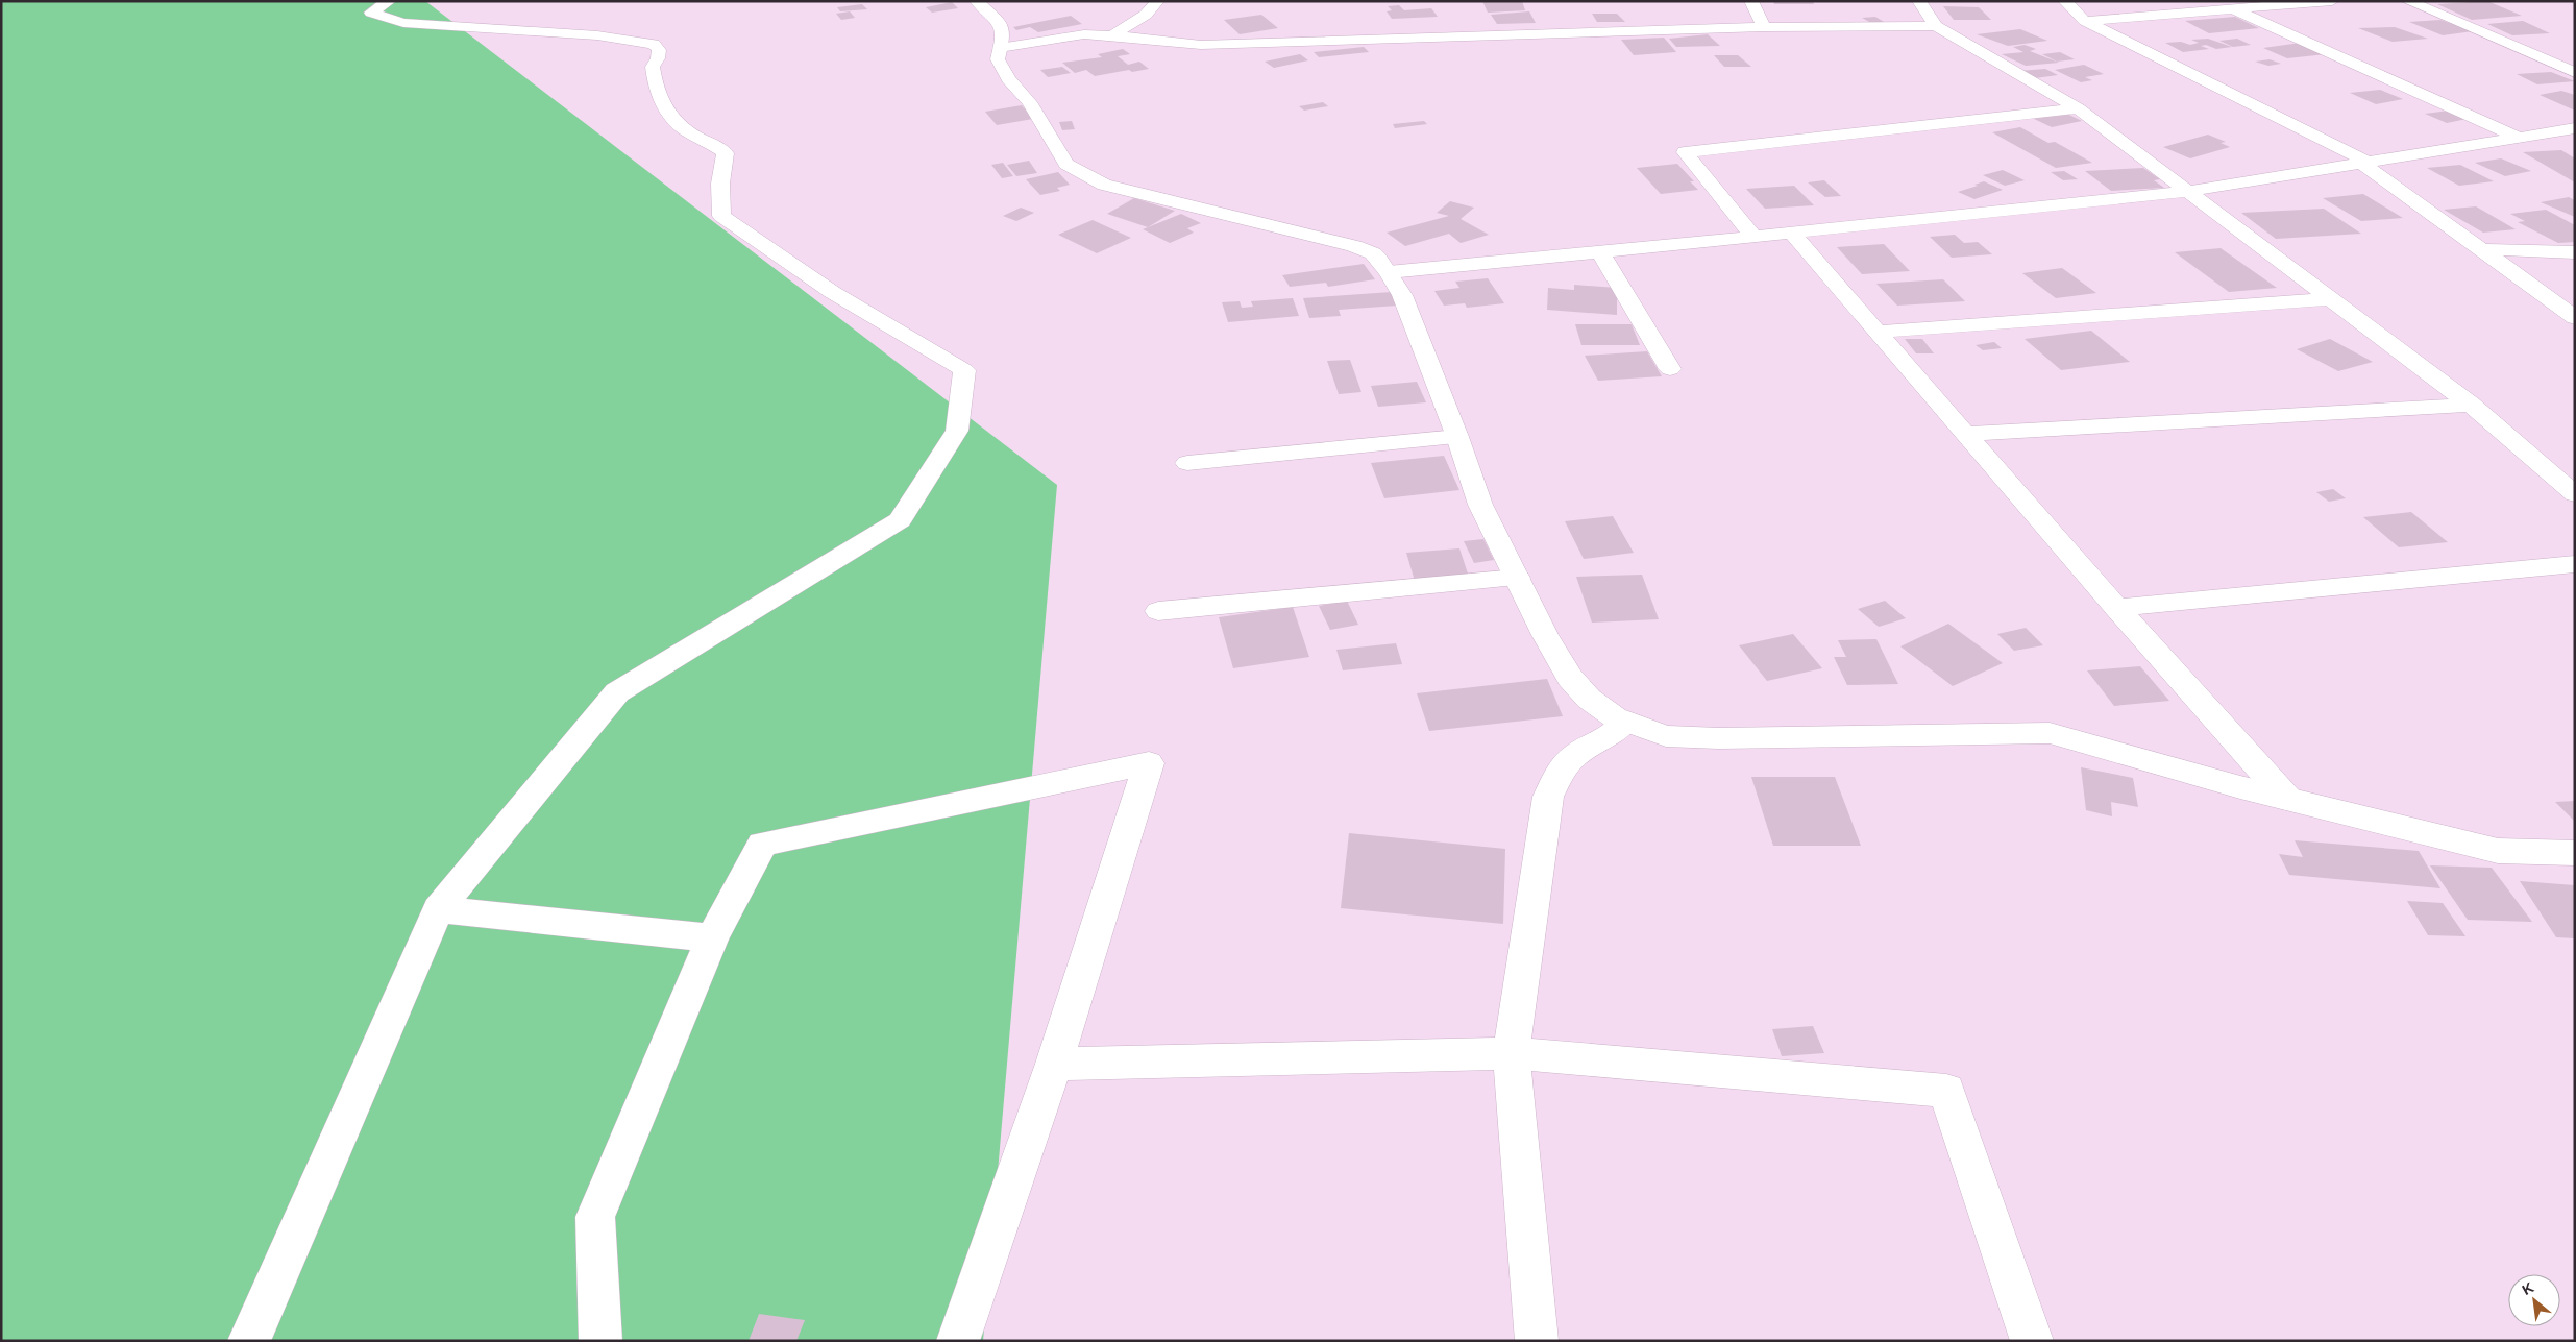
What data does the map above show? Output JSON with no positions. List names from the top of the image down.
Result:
{
  "north": "top left"
}
